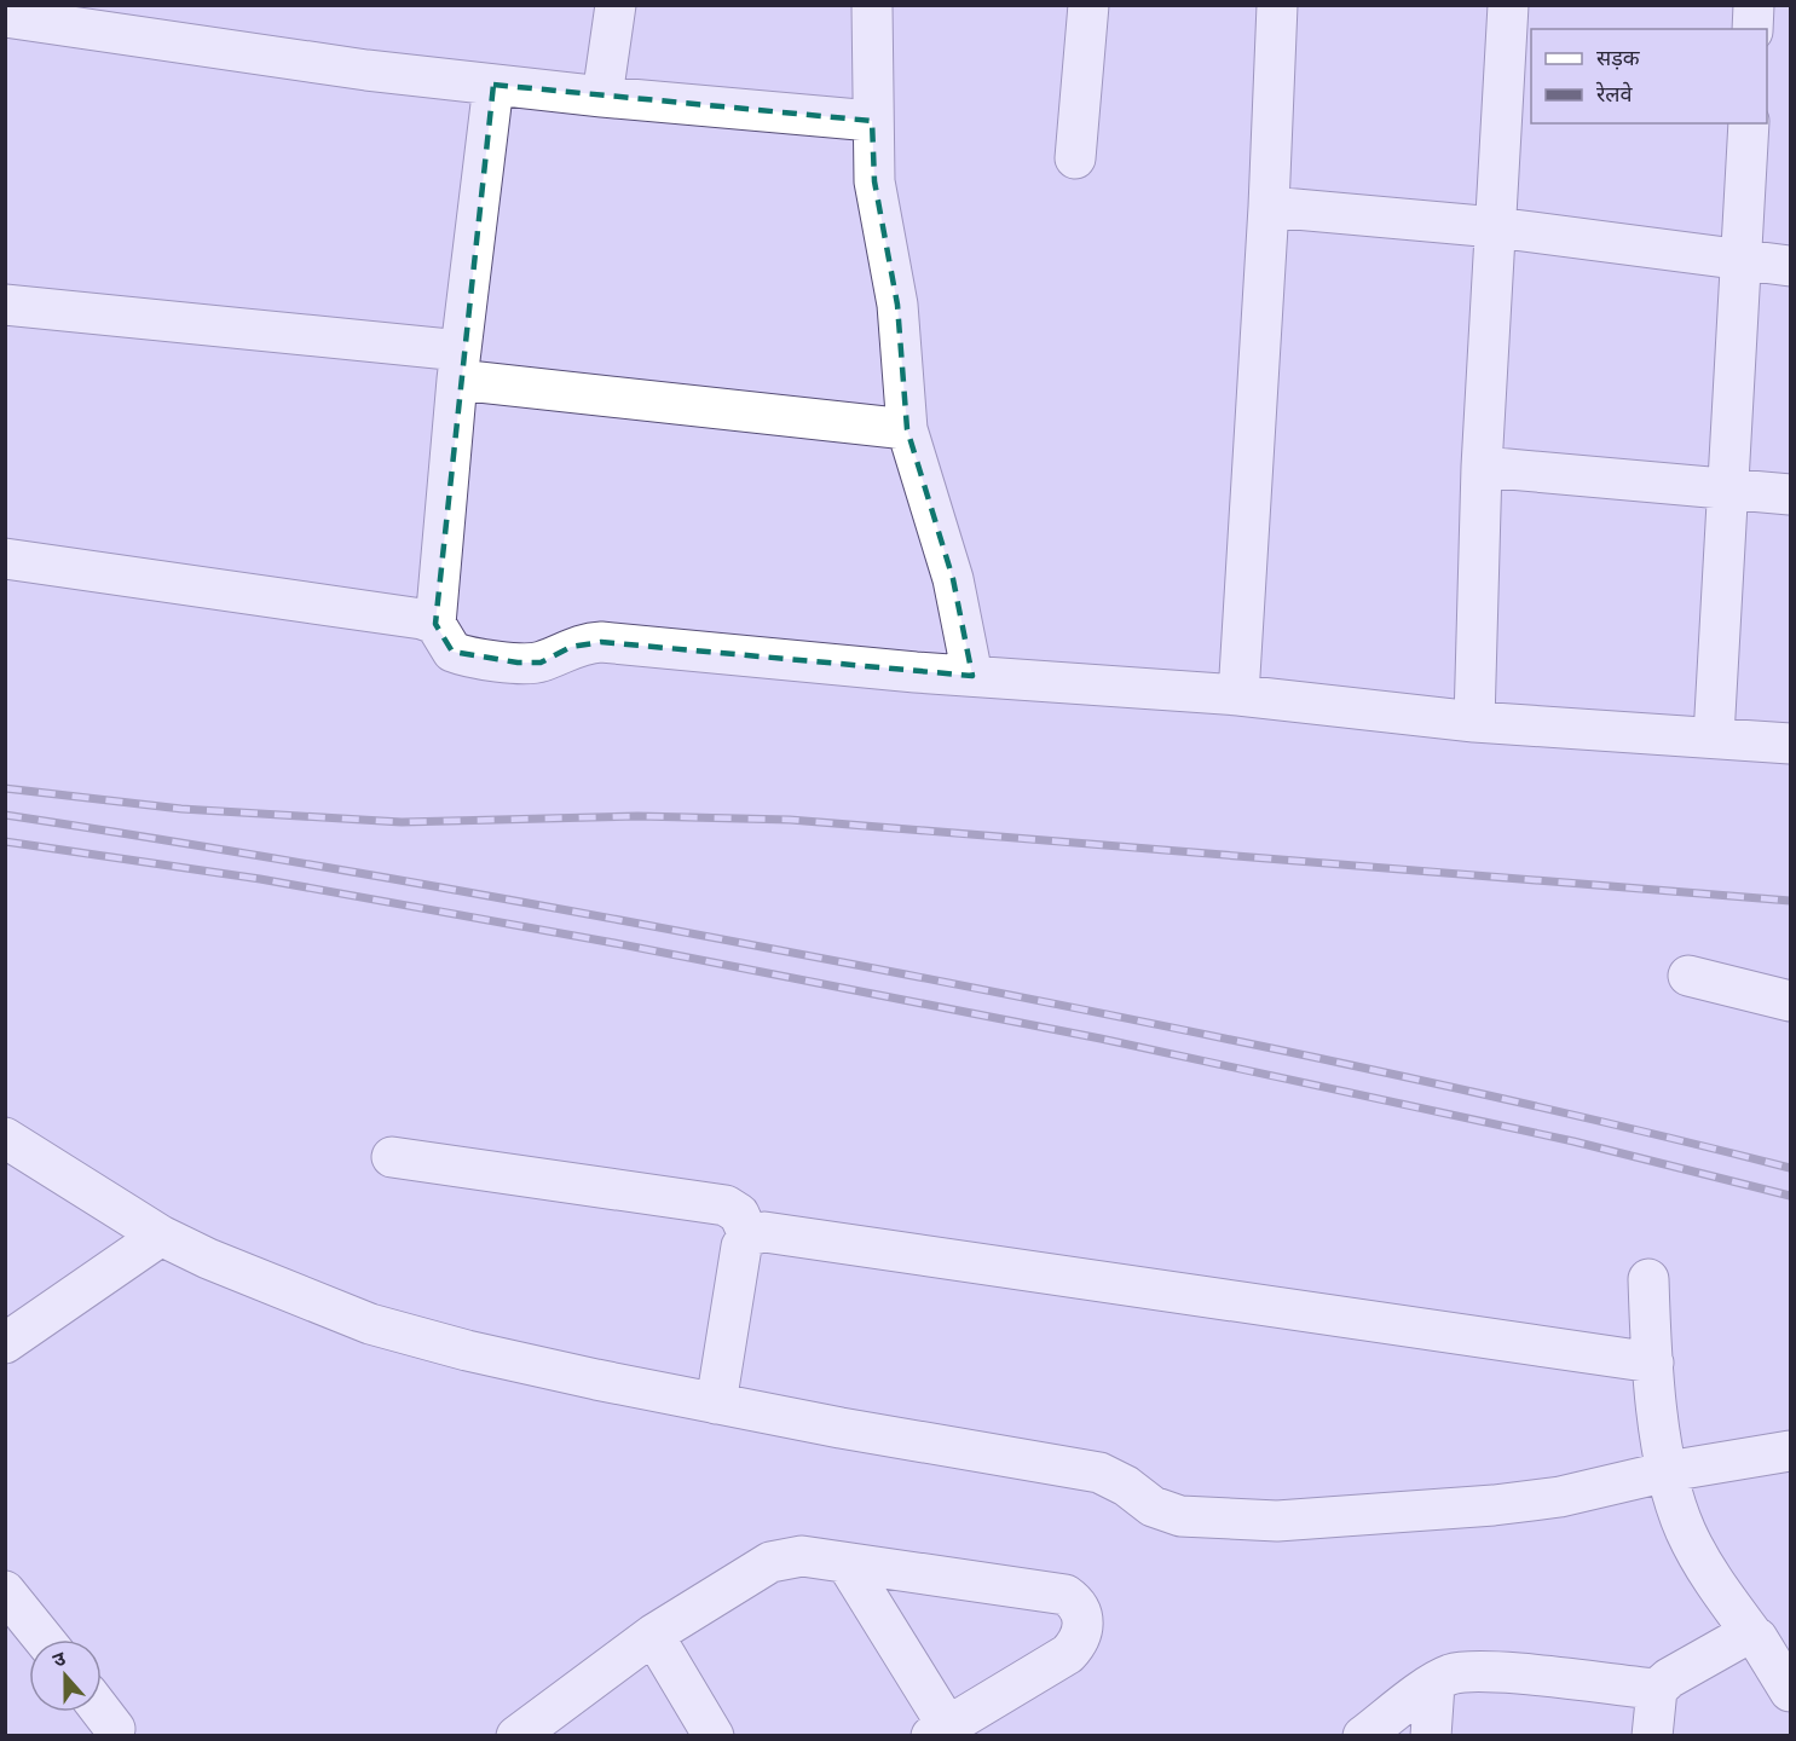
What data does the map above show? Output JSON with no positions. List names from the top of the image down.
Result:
{
  "legend": ["सड़क", "रेलवे"],
  "north": "top"
}
